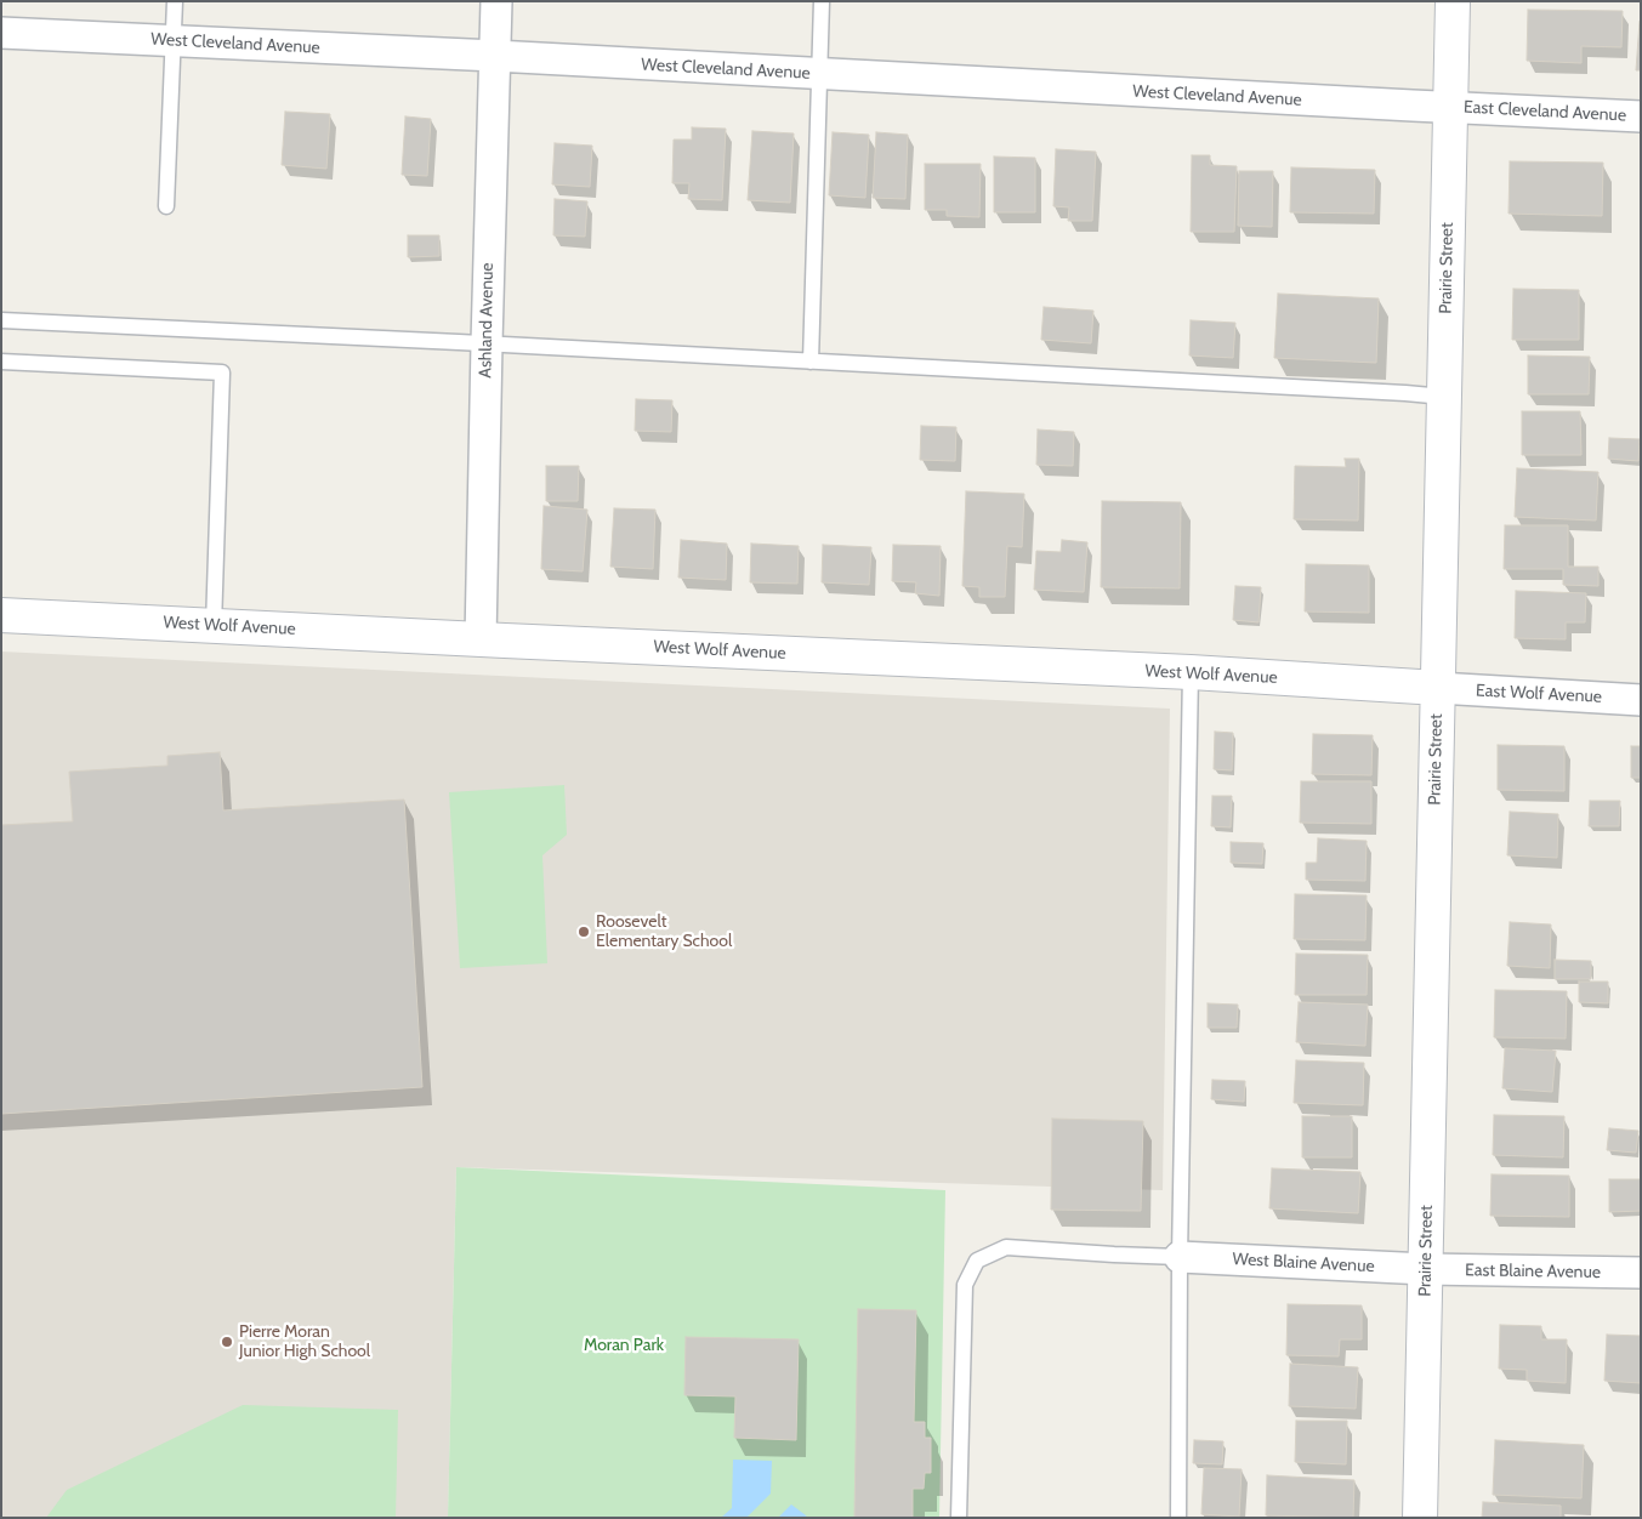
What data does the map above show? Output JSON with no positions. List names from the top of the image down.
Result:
{
  "streets": {
    "main road": ["Prairie Street", "West Wolf Avenue"],
    "street": [
      "West Cleveland Avenue",
      "East Cleveland Avenue",
      "Ashland Avenue",
      "East Wolf Avenue",
      "West Blaine Avenue",
      "East Blaine Avenue"
    ]
  },
  "crossings": [
    ["West Cleveland Avenue", "East Cleveland Avenue"],
    ["West Cleveland Avenue", "Prairie Street"],
    ["West Cleveland Avenue", "Ashland Avenue"],
    ["East Cleveland Avenue", "Prairie Street"],
    ["Prairie Street", "West Wolf Avenue"],
    ["Prairie Street", "East Wolf Avenue"],
    ["Prairie Street", "West Blaine Avenue"],
    ["Prairie Street", "East Blaine Avenue"],
    ["Ashland Avenue", "West Wolf Avenue"],
    ["West Wolf Avenue", "East Wolf Avenue"],
    ["West Blaine Avenue", "East Blaine Avenue"]
  ],
  "parks": ["Moran Park"],
  "places": ["Roosevelt Elementary School", "Pierre Moran Junior High School"]
}
